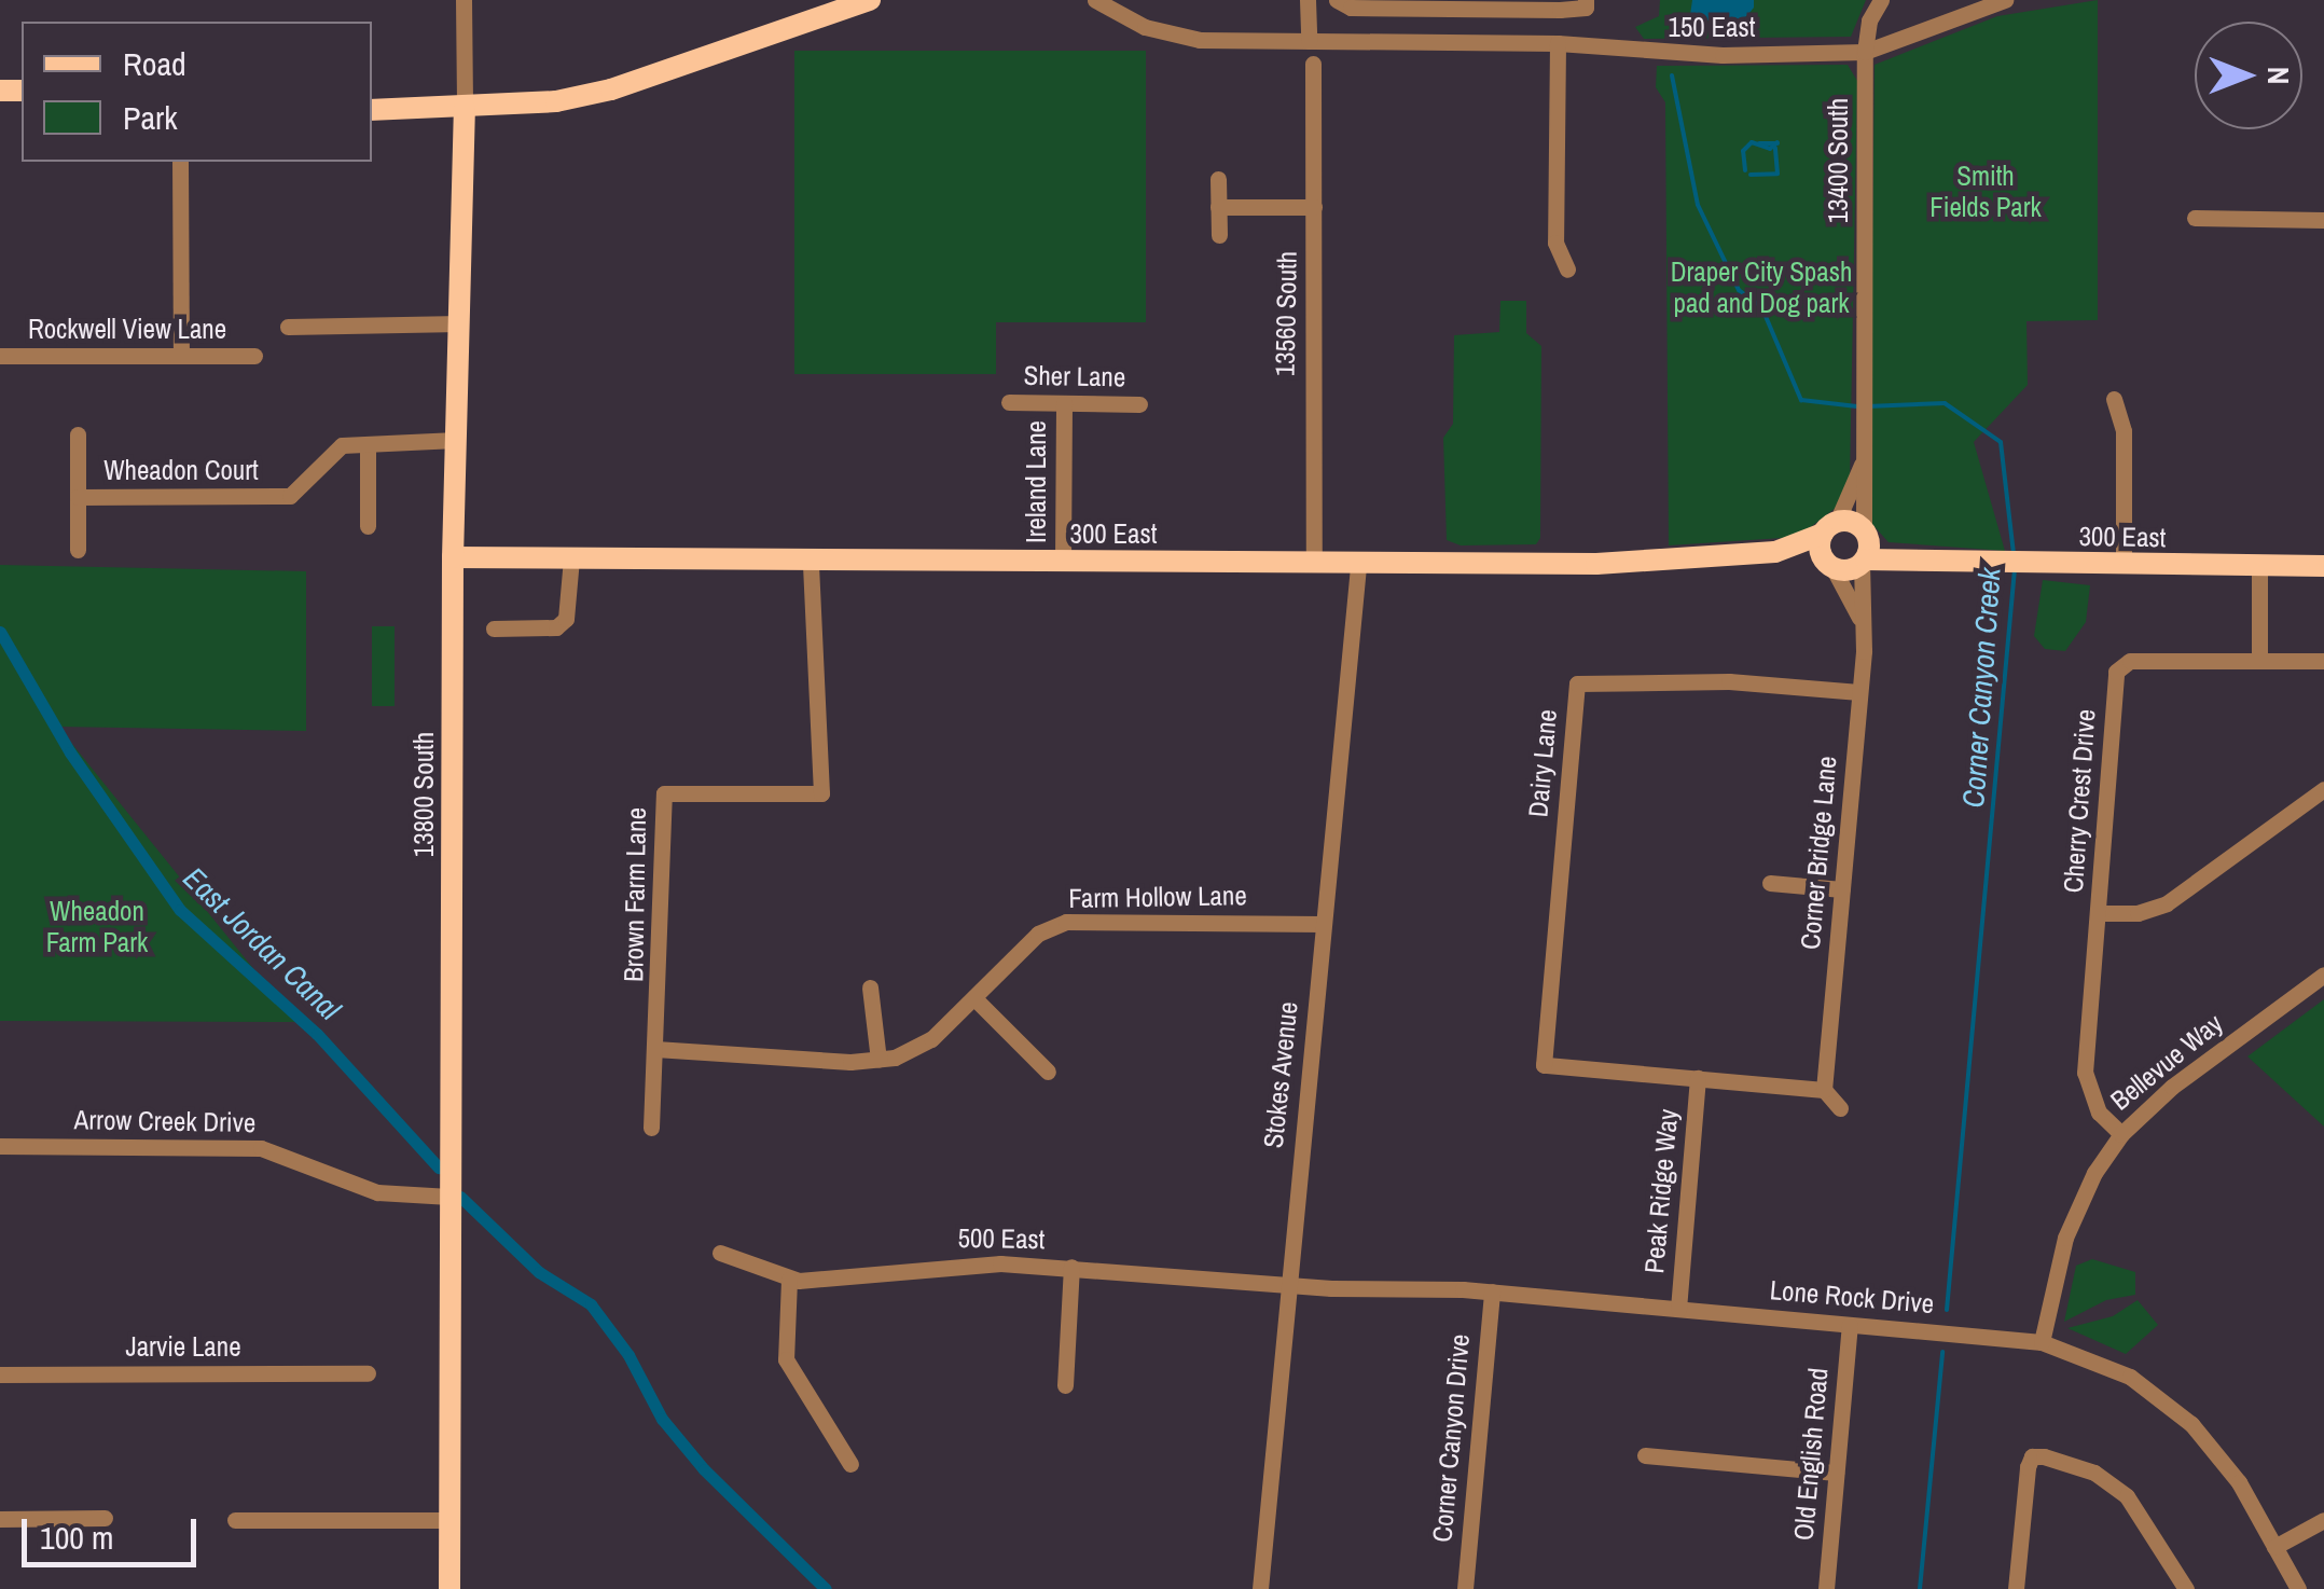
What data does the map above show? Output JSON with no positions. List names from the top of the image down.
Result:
{
  "streets": {
    "main road": ["300 East", "13800 South"],
    "street": [
      "150 East",
      "13400 South",
      "13560 South",
      "Rockwell View Lane",
      "Sher Lane",
      "Wheadon Court",
      "Ireland Lane",
      "Dairy Lane",
      "Cherry Crest Drive",
      "Corner Bridge Lane",
      "Brown Farm Lane",
      "Farm Hollow Lane",
      "Bellevue Way",
      "Stokes Avenue",
      "Arrow Creek Drive",
      "Peak Ridge Way",
      "500 East",
      "Lone Rock Drive",
      "Jarvie Lane",
      "Corner Canyon Drive",
      "Old English Road"
    ]
  },
  "crossings": [
    ["150 East", "13400 South"],
    ["13400 South", "300 East"],
    ["13400 South", "Corner Bridge Lane"],
    ["13560 South", "300 East"],
    ["Sher Lane", "Ireland Lane"],
    ["Wheadon Court", "13800 South"],
    ["Ireland Lane", "300 East"],
    ["300 East", "13800 South"],
    ["300 East", "Corner Bridge Lane"],
    ["300 East", "Brown Farm Lane"],
    ["300 East", "Stokes Avenue"],
    ["Dairy Lane", "Corner Bridge Lane"],
    ["Dairy Lane", "Peak Ridge Way"],
    ["13800 South", "Arrow Creek Drive"],
    ["Cherry Crest Drive", "Bellevue Way"],
    ["Brown Farm Lane", "Farm Hollow Lane"],
    ["Farm Hollow Lane", "Stokes Avenue"],
    ["Bellevue Way", "Lone Rock Drive"],
    ["Stokes Avenue", "500 East"],
    ["Stokes Avenue", "Lone Rock Drive"],
    ["Peak Ridge Way", "Lone Rock Drive"],
    ["500 East", "Lone Rock Drive"],
    ["Lone Rock Drive", "Corner Canyon Drive"],
    ["Lone Rock Drive", "Old English Road"]
  ],
  "water": ["Corner Canyon Creek", "East Jordan Canal"],
  "parks": ["Smith Fields Park", "Draper City Spash pad and Dog park", "Wheadon Farm Park"],
  "legend": ["Road", "Park"],
  "scale_bar": "100 m",
  "north": "right"
}
